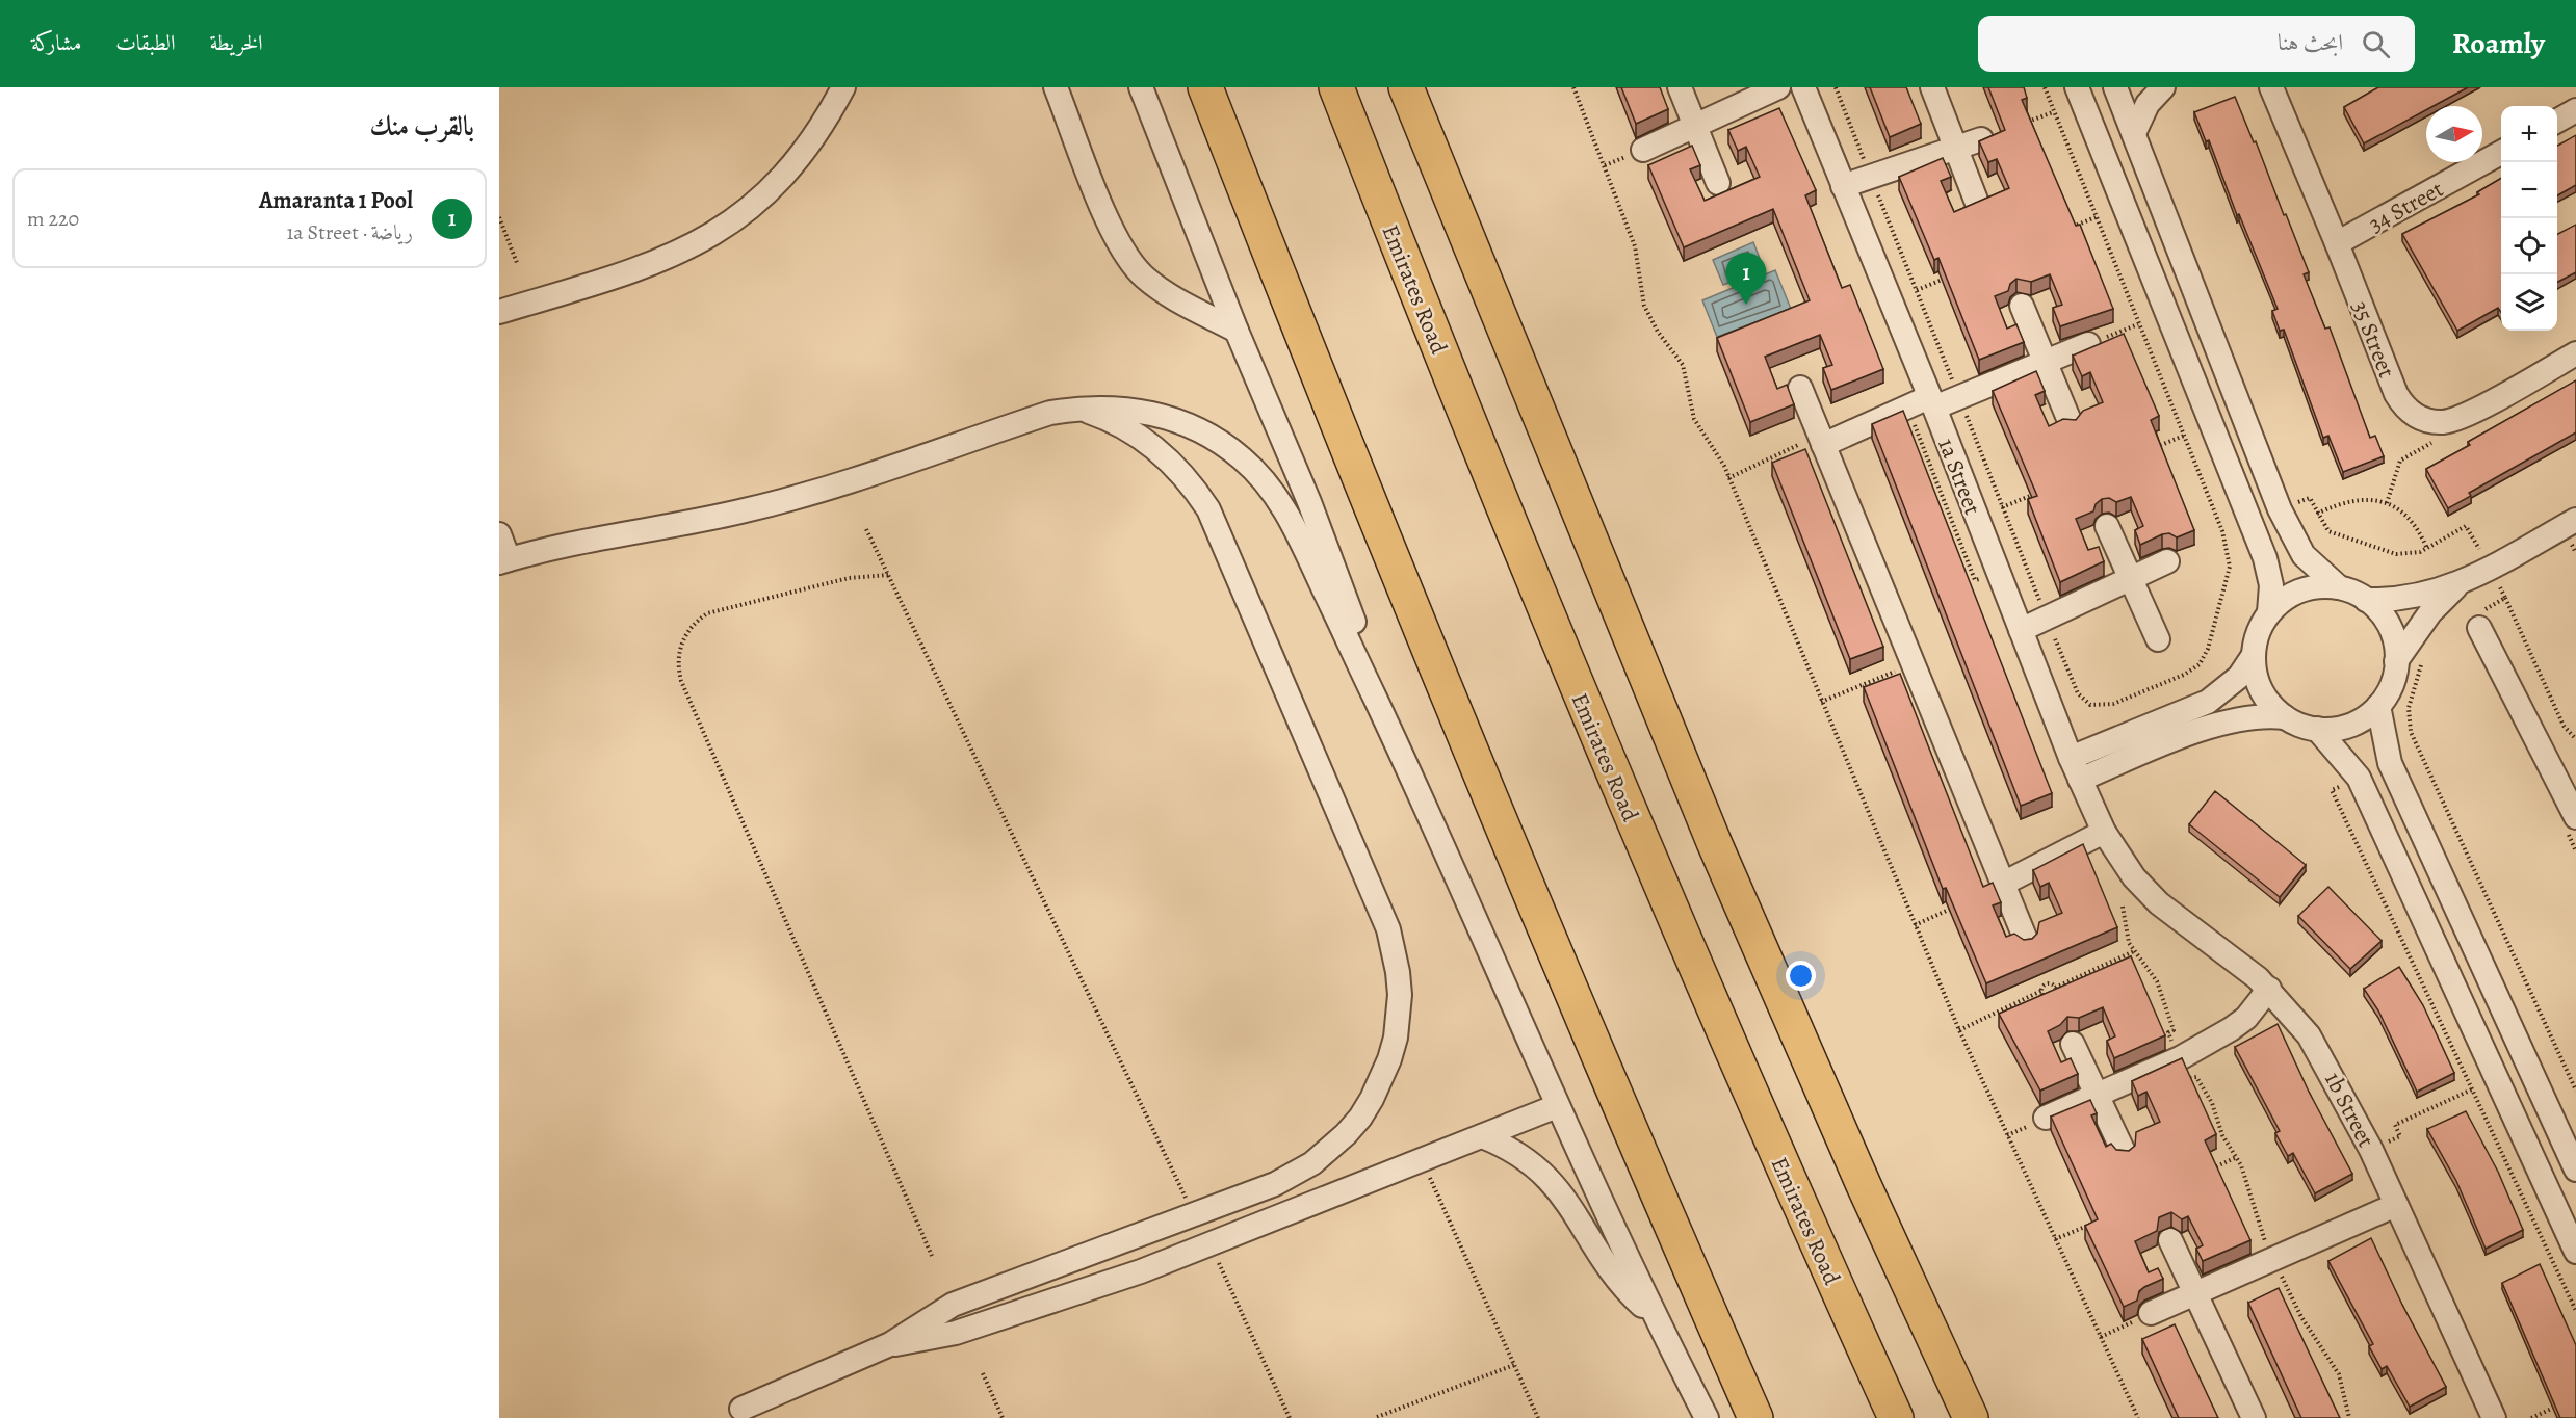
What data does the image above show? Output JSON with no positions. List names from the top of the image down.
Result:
{
  "streets": {
    "highway": ["Emirates Road"],
    "street": [
      "34 Street",
      "35 Street",
      "1a Street",
      "1b Street"
    ]
  },
  "crossings": [
    ["34 Street", "35 Street"],
    ["1a Street", "1b Street"]
  ],
  "north": "right",
  "page": {
    "header": "Roamly",
    "search": "ابحث هنا",
    "nav": ["الخريطة", "الطبقات", "مشاركة"],
    "heading": "بالقرب منك",
    "map_buttons": ["+", "−"],
    "list": [
      {
        "mark": "1",
        "name": "Amaranta 1 Pool",
        "note": "رياضة · 1a Street",
        "value": "220 m"
      }
    ],
    "pins": "1"
  }
}
